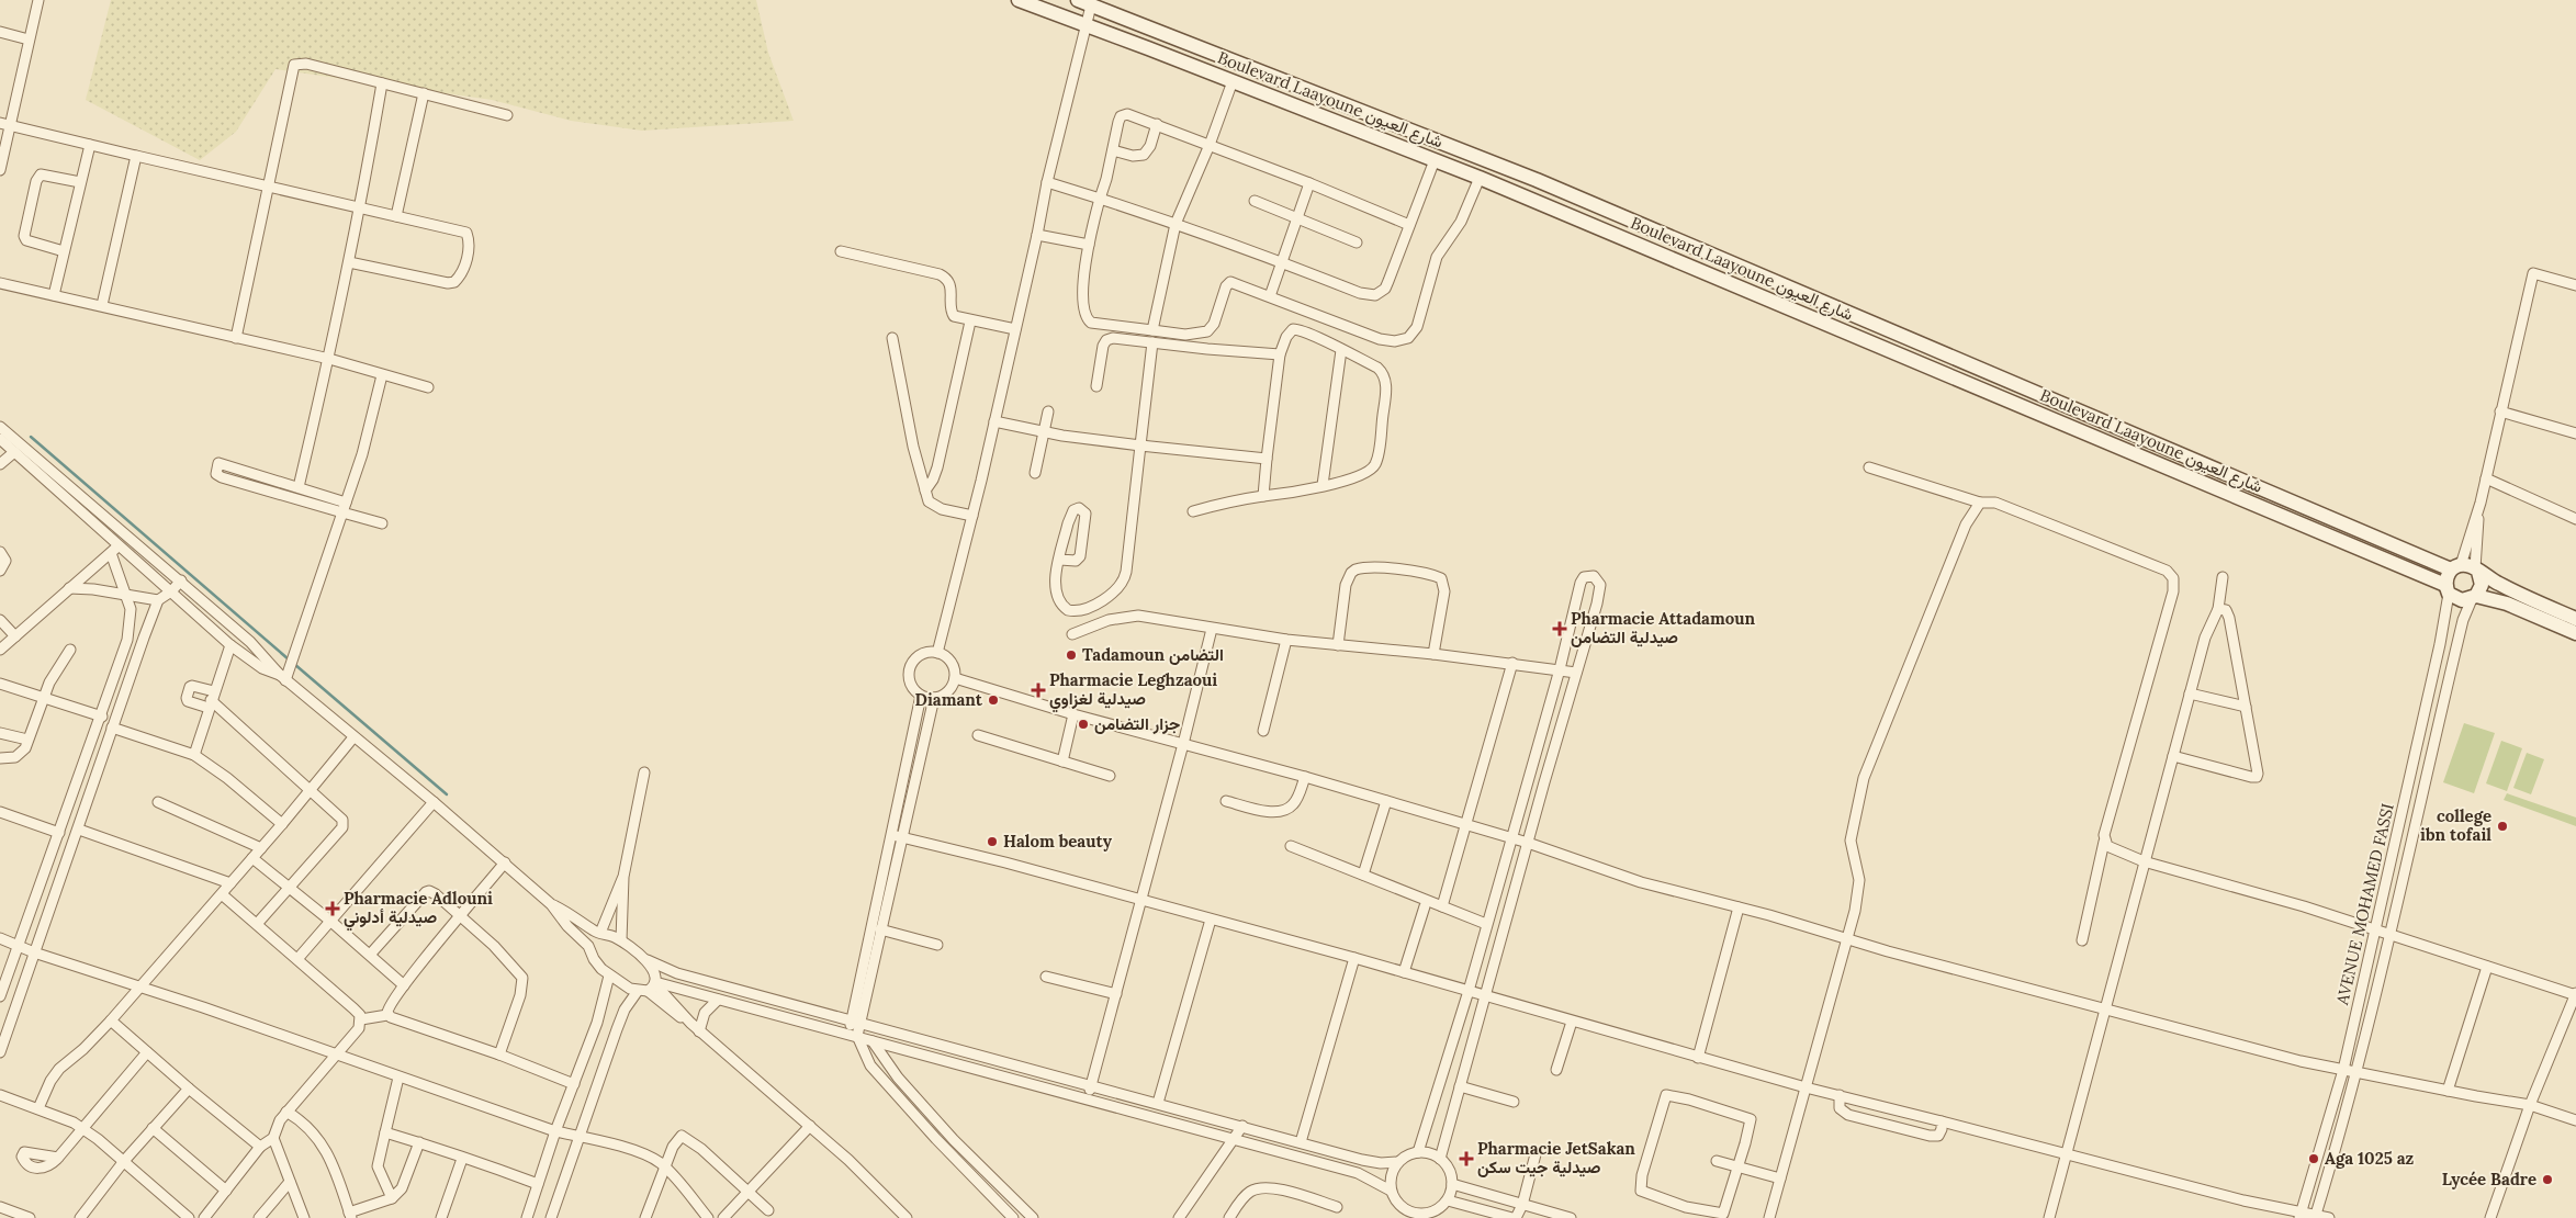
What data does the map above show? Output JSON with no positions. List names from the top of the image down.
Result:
{
  "streets": {
    "street": ["Boulevard Laayoune شارع العيون", "AVENUE MOHAMED FASSI"]
  },
  "crossings": [
    ["Boulevard Laayoune شارع العيون", "AVENUE MOHAMED FASSI"]
  ],
  "places": {
    "health": [
      "Pharmacie Attadamoun صيدلية التضامن",
      "Pharmacie Leghzaoui صيدلية لغزاوي",
      "Pharmacie Adlouni صيدلية أدلوني",
      "Pharmacie JetSakan صيدلية جيت سكن"
    ],
    "other": [
      "Tadamoun التضامن",
      "Diamant",
      "جزار التضامن",
      "college ibn tofail",
      "Halom beauty",
      "Aga 1025 az",
      "Lycée Badre"
    ]
  }
}
